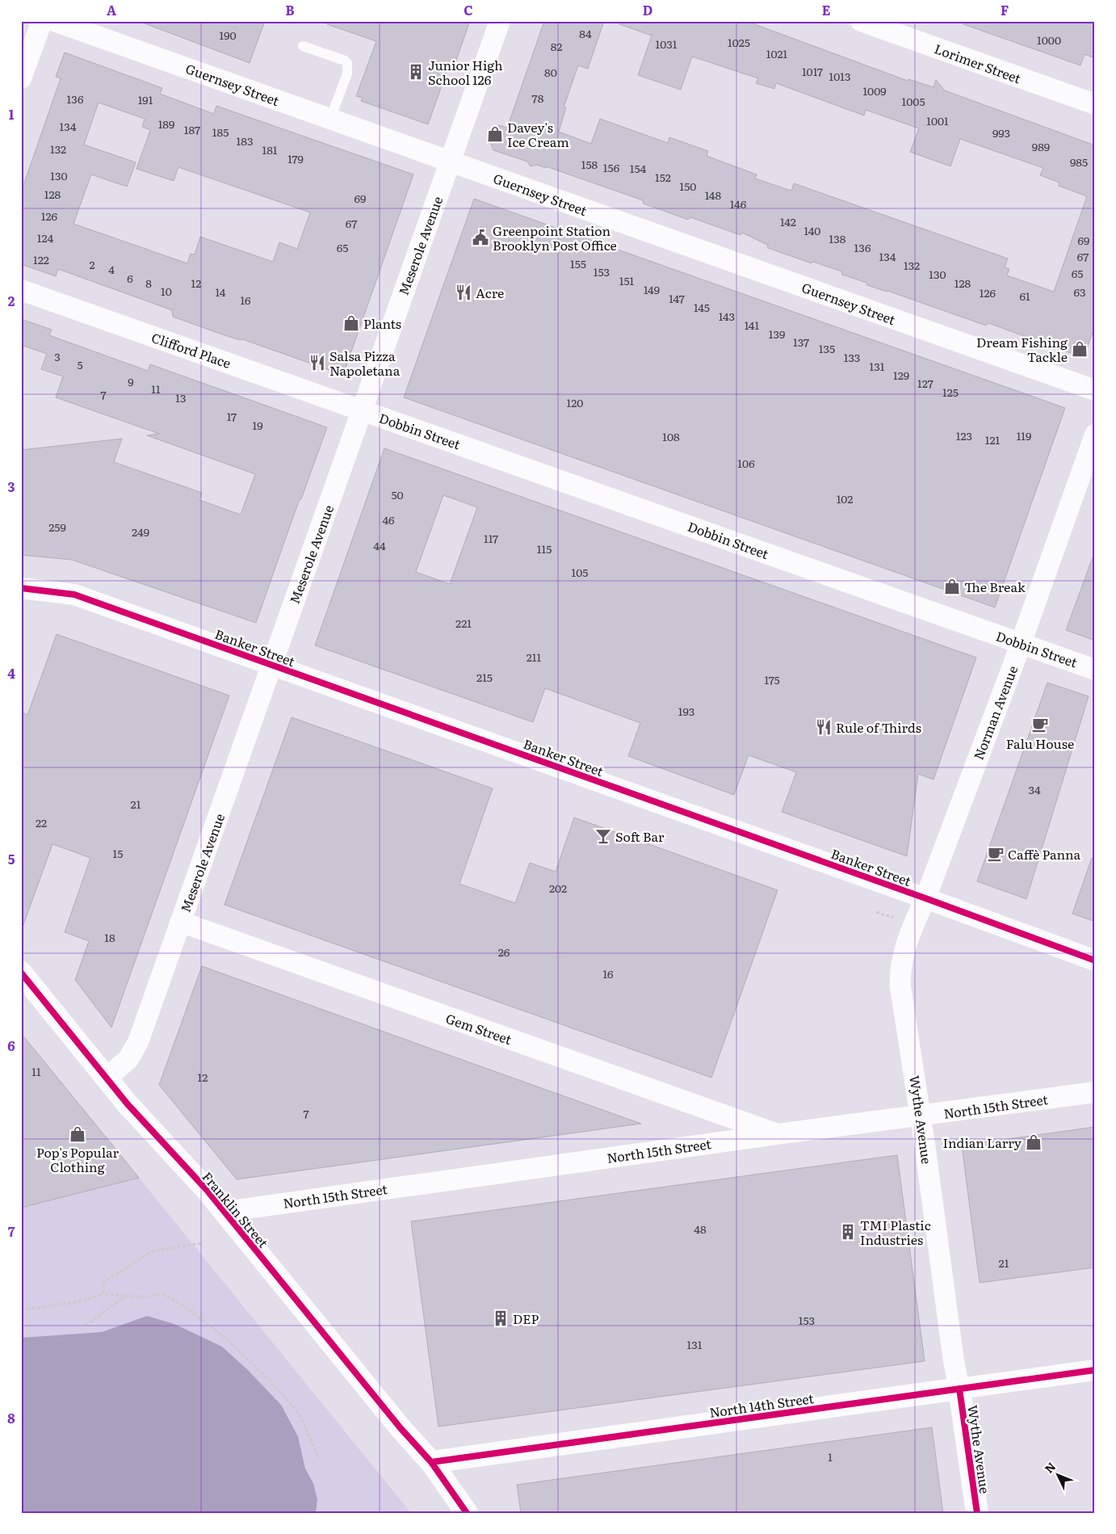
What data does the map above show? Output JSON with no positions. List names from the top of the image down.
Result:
{
  "streets": {
    "main road": ["Wythe Avenue", "Franklin Street", "North 14th Street"],
    "street": [
      "Lorimer Street",
      "Guernsey Street",
      "Meserole Avenue",
      "Clifford Place",
      "Dobbin Street",
      "Banker Street",
      "Norman Avenue",
      "Gem Street",
      "North 15th Street"
    ]
  },
  "crossings": [
    ["Guernsey Street", "Meserole Avenue"],
    ["Meserole Avenue", "Clifford Place"],
    ["Meserole Avenue", "Dobbin Street"],
    ["Meserole Avenue", "Banker Street"],
    ["Meserole Avenue", "Gem Street"],
    ["Meserole Avenue", "Franklin Street"],
    ["Clifford Place", "Dobbin Street"],
    ["Dobbin Street", "Norman Avenue"],
    ["Banker Street", "Norman Avenue"],
    ["Banker Street", "Wythe Avenue"],
    ["Norman Avenue", "Wythe Avenue"],
    ["Gem Street", "North 15th Street"],
    ["North 15th Street", "Wythe Avenue"],
    ["North 15th Street", "Franklin Street"],
    ["Wythe Avenue", "North 14th Street"],
    ["Franklin Street", "North 14th Street"]
  ],
  "places": {
    "building": ["Junior High School 126", "TMI Plastic Industries", "DEP"],
    "shop": [
      "Davey's Ice Cream",
      "Plants",
      "Dream Fishing Tackle",
      "The Break",
      "Pop's Popular Clothing",
      "Indian Larry"
    ],
    "public building": ["Greenpoint Station Brooklyn Post Office"],
    "restaurant": ["Acre", "Salsa Pizza Napoletana", "Rule of Thirds"],
    "cafe": ["Falu House", "Caffè Panna"],
    "bar": ["Soft Bar"]
  },
  "house_numbers": [
    "84",
    "190",
    "1000",
    "1025",
    "1031",
    "82",
    "1021",
    "1017",
    "80",
    "1013",
    "1009",
    "78",
    "136",
    "191",
    "1005",
    "1001",
    "189",
    "134",
    "187",
    "185",
    "993",
    "183",
    "989",
    "132",
    "181",
    "179",
    "985",
    "158",
    "156",
    "154",
    "130",
    "152",
    "150",
    "128",
    "148",
    "69",
    "146",
    "126",
    "142",
    "67",
    "140",
    "124",
    "138",
    "69",
    "65",
    "136",
    "134",
    "67",
    "122",
    "155",
    "2",
    "132",
    "4",
    "153",
    "65",
    "130",
    "6",
    "151",
    "8",
    "12",
    "128",
    "149",
    "10",
    "14",
    "63",
    "126",
    "61",
    "147",
    "16",
    "145",
    "143",
    "141",
    "139",
    "137",
    "135",
    "3",
    "133",
    "5",
    "131",
    "129",
    "9",
    "127",
    "11",
    "125",
    "7",
    "13",
    "120",
    "17",
    "19",
    "123",
    "119",
    "108",
    "121",
    "106",
    "50",
    "102",
    "46",
    "259",
    "249",
    "117",
    "44",
    "115",
    "105",
    "221",
    "211",
    "215",
    "175",
    "193",
    "34",
    "21",
    "22",
    "15",
    "202",
    "18",
    "26",
    "16",
    "11",
    "12",
    "7",
    "48",
    "21",
    "153",
    "131",
    "1"
  ],
  "north": "top left",
  "grid": {
    "columns": [
      "A",
      "B",
      "C",
      "D",
      "E",
      "F"
    ],
    "rows": [
      "1",
      "2",
      "3",
      "4",
      "5",
      "6",
      "7",
      "8"
    ]
  }
}
